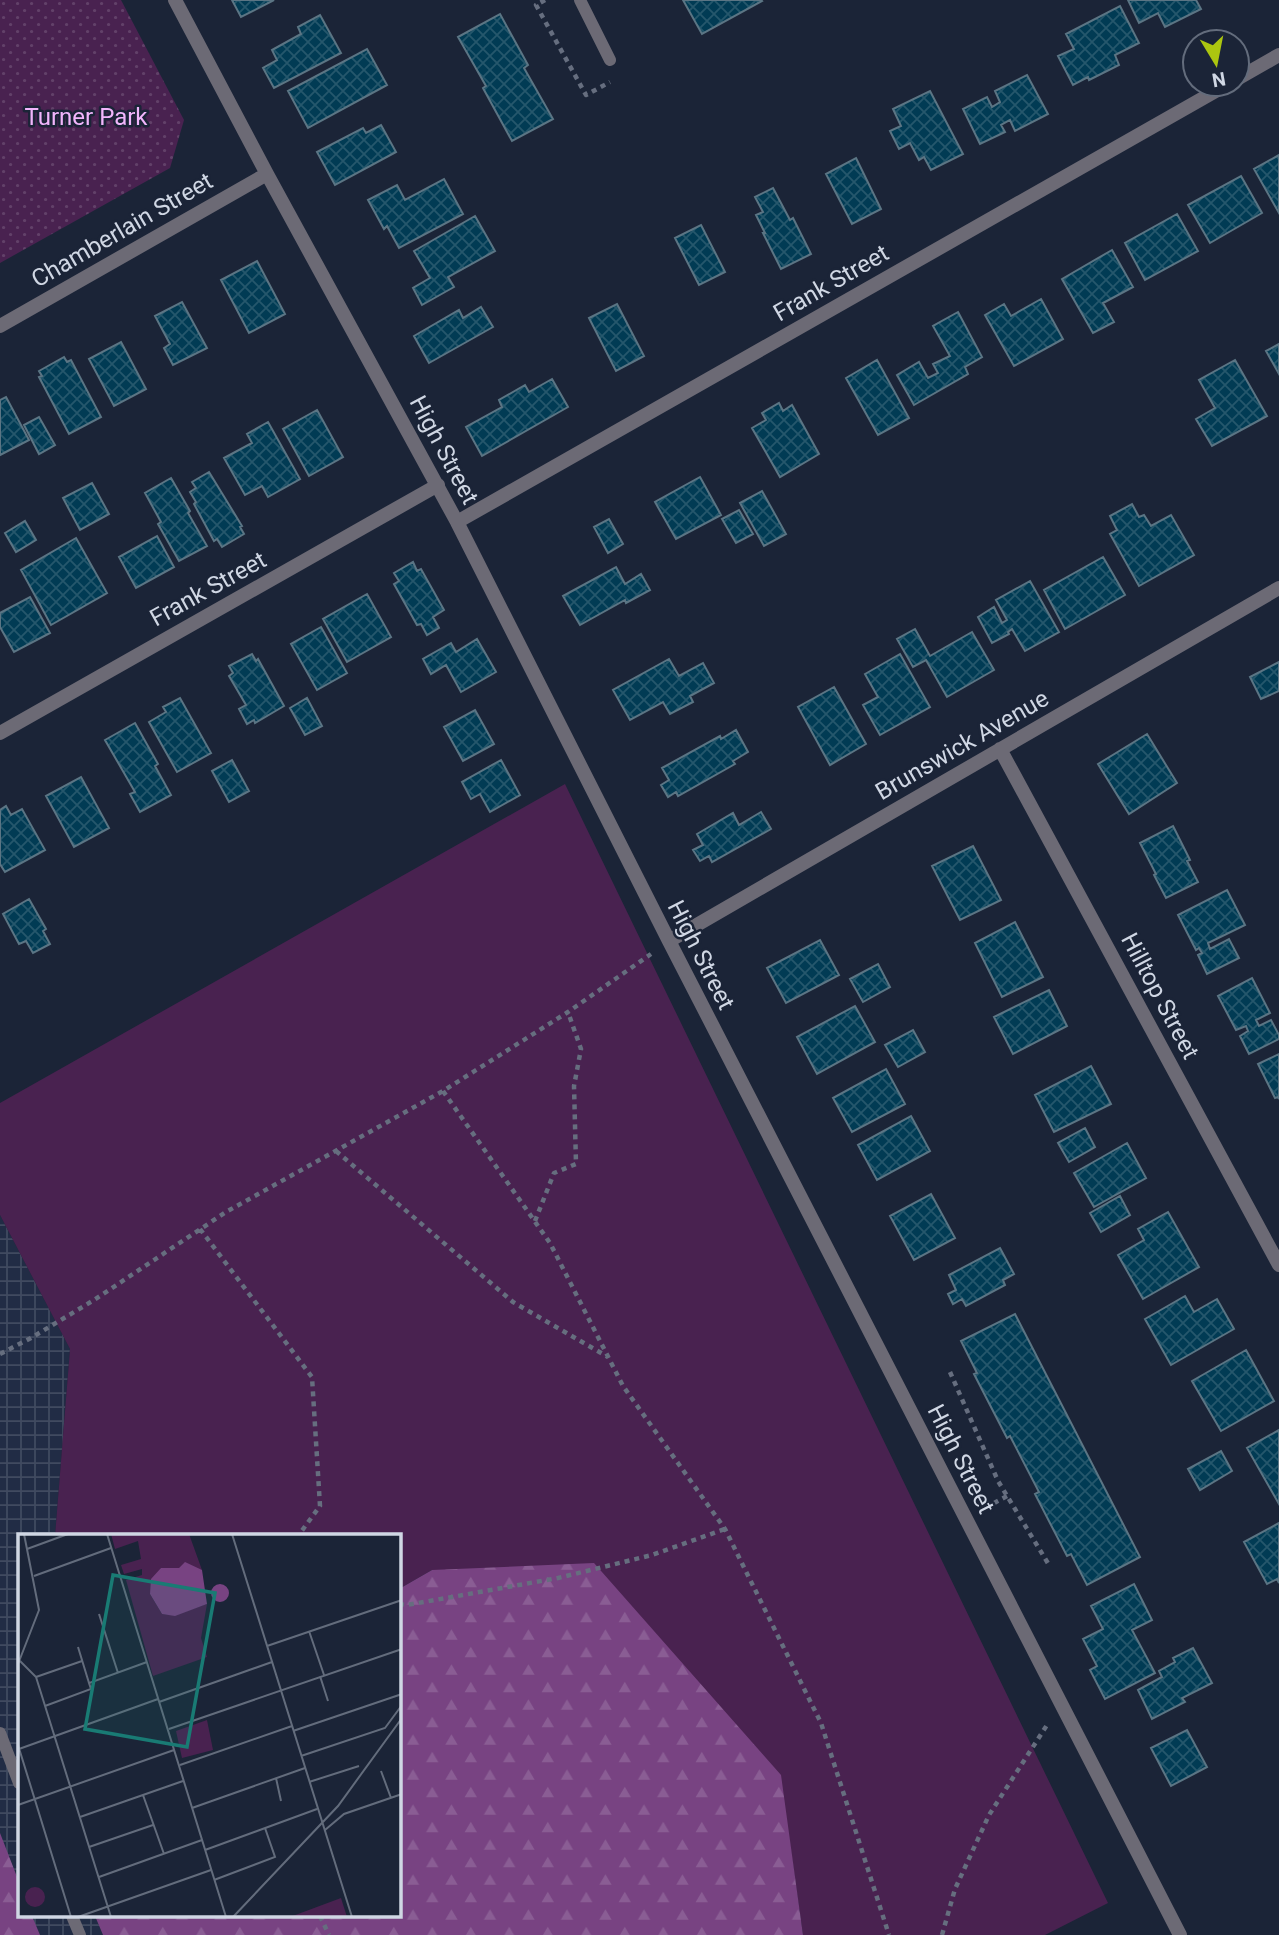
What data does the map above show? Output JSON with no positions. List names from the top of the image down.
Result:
{
  "streets": {
    "street": [
      "Chamberlain Street",
      "Frank Street",
      "High Street",
      "Brunswick Avenue",
      "Hilltop Street"
    ]
  },
  "crossings": [
    ["Chamberlain Street", "High Street"],
    ["Frank Street", "High Street"],
    ["High Street", "Brunswick Avenue"],
    ["Brunswick Avenue", "Hilltop Street"]
  ],
  "parks": ["Turner Park"],
  "north": "bottom"
}
